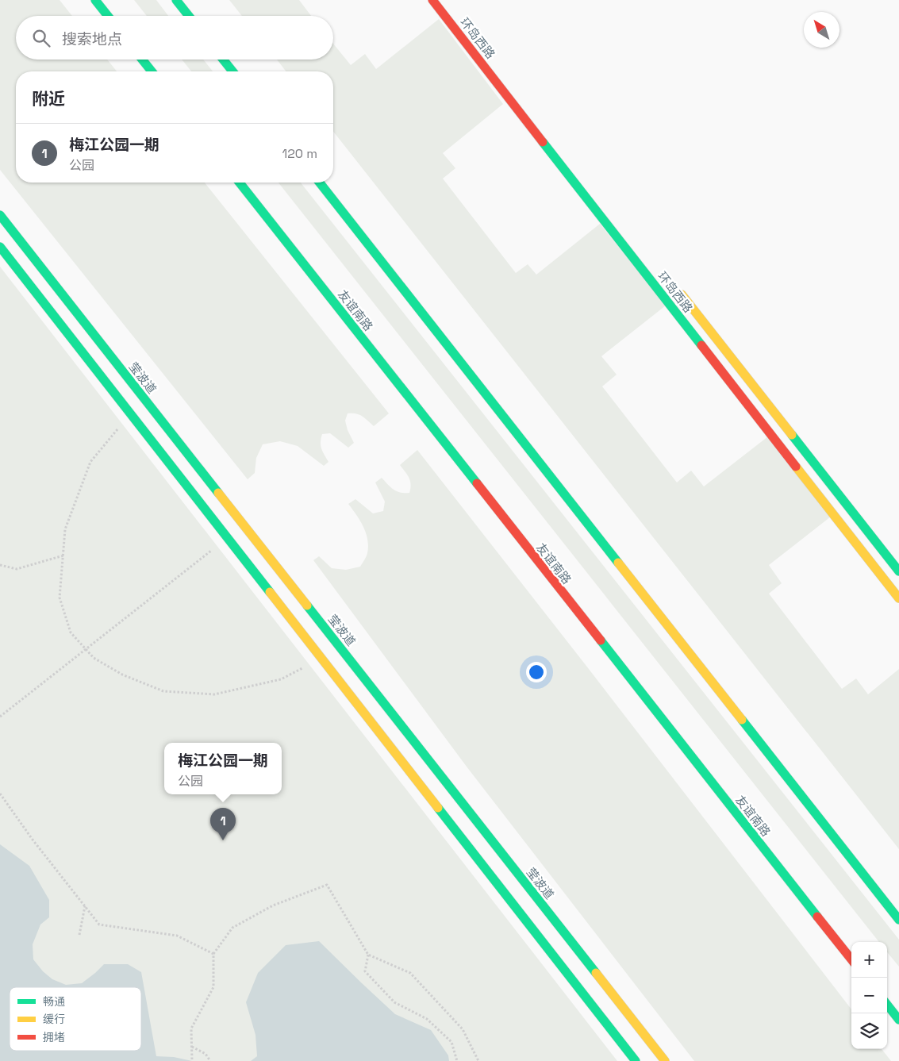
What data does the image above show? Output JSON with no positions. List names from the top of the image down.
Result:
{
  "streets": {
    "street": ["环岛西路", "友谊南路", "莹波道"]
  },
  "legend": ["畅通", "缓行", "拥堵"],
  "north": "top left",
  "page": {
    "search": "搜索地点",
    "heading": "附近",
    "list": [
      {
        "mark": "1",
        "name": "梅江公园一期",
        "note": "公园",
        "value": "120 m"
      }
    ],
    "popup": ["梅江公园一期", "公园"],
    "pins": "1",
    "map_buttons": ["+", "−"]
  }
}
